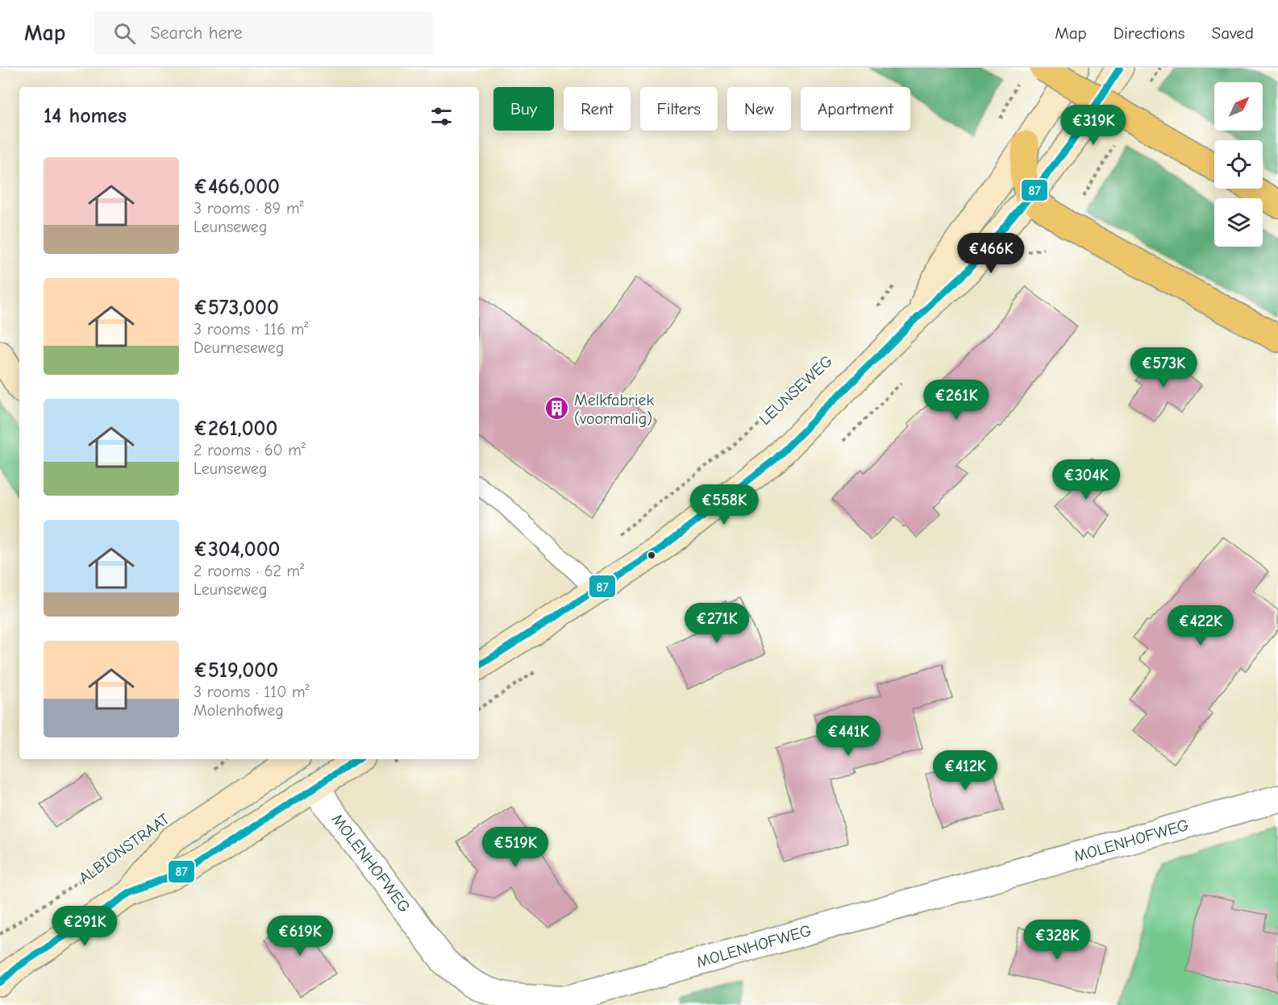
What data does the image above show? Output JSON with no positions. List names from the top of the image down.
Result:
{
  "streets": {
    "main road": ["LEUNSEWEG", "ALBIONSTRAAT"],
    "street": ["MOLENHOFWEG"]
  },
  "crossings": [
    ["MOLENHOFWEG", "ALBIONSTRAAT"]
  ],
  "places": {
    "building": ["Melkfabriek (voormalig)"]
  },
  "lines": ["transit line 87"],
  "north": "top right",
  "page": {
    "header": "Map",
    "search": "Search here",
    "nav": ["Map", "Directions", "Saved"],
    "chip": [
      "Buy",
      "Rent",
      "Filters",
      "New",
      "Apartment"
    ],
    "heading": "14 homes",
    "price": [
      "€319K",
      "€466K",
      "€573K",
      "€261K",
      "€304K",
      "€558K",
      "€271K",
      "€422K",
      "€441K",
      "€412K",
      "€519K",
      "€291K",
      "€619K",
      "€328K"
    ],
    "list": [
      {
        "name": "€466,000",
        "note": "3 rooms · 89 m² · Leunseweg"
      },
      {
        "name": "€573,000",
        "note": "3 rooms · 116 m² · Deurneseweg"
      },
      {
        "name": "€261,000",
        "note": "2 rooms · 60 m² · Leunseweg"
      },
      {
        "name": "€304,000",
        "note": "2 rooms · 62 m² · Leunseweg"
      },
      {
        "name": "€519,000",
        "note": "3 rooms · 110 m² · Molenhofweg"
      }
    ]
  }
}
